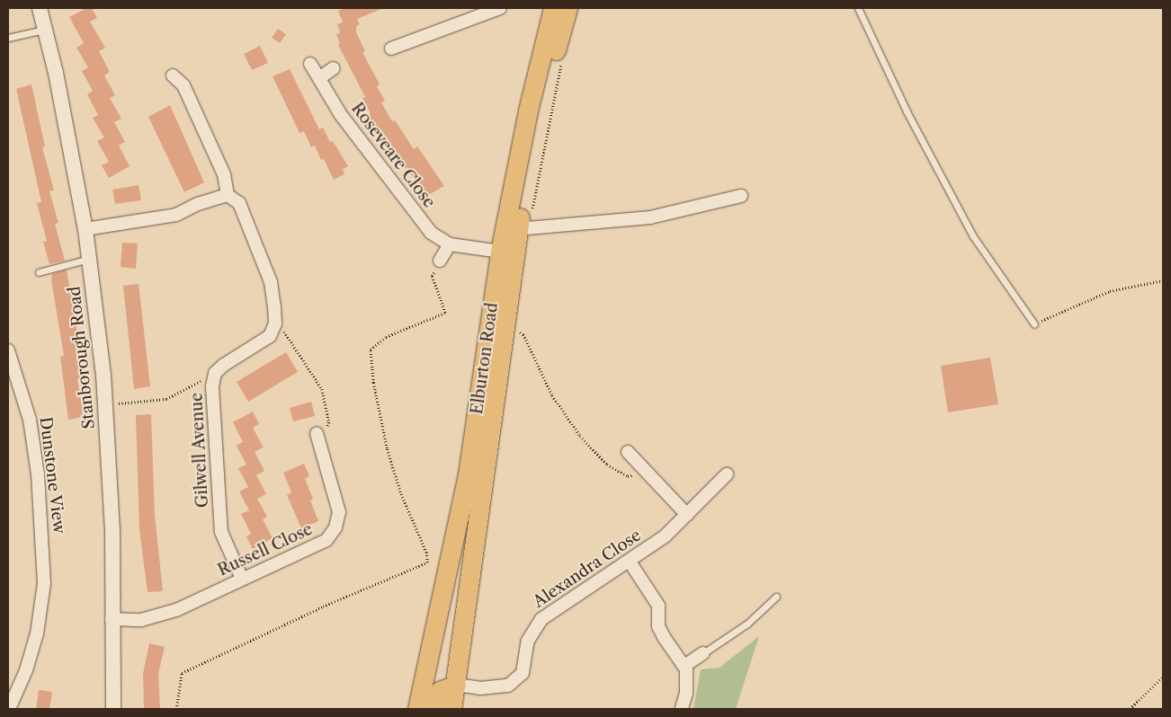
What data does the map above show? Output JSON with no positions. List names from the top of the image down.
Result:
{
  "streets": {
    "main road": ["Elburton Road"],
    "street": [
      "Roseveare Close",
      "Stanborough Road",
      "Gilwell Avenue",
      "Dunstone View",
      "Russell Close",
      "Alexandra Close"
    ]
  },
  "crossings": [
    ["Roseveare Close", "Elburton Road"],
    ["Stanborough Road", "Russell Close"],
    ["Elburton Road", "Alexandra Close"],
    ["Gilwell Avenue", "Russell Close"]
  ]
}
